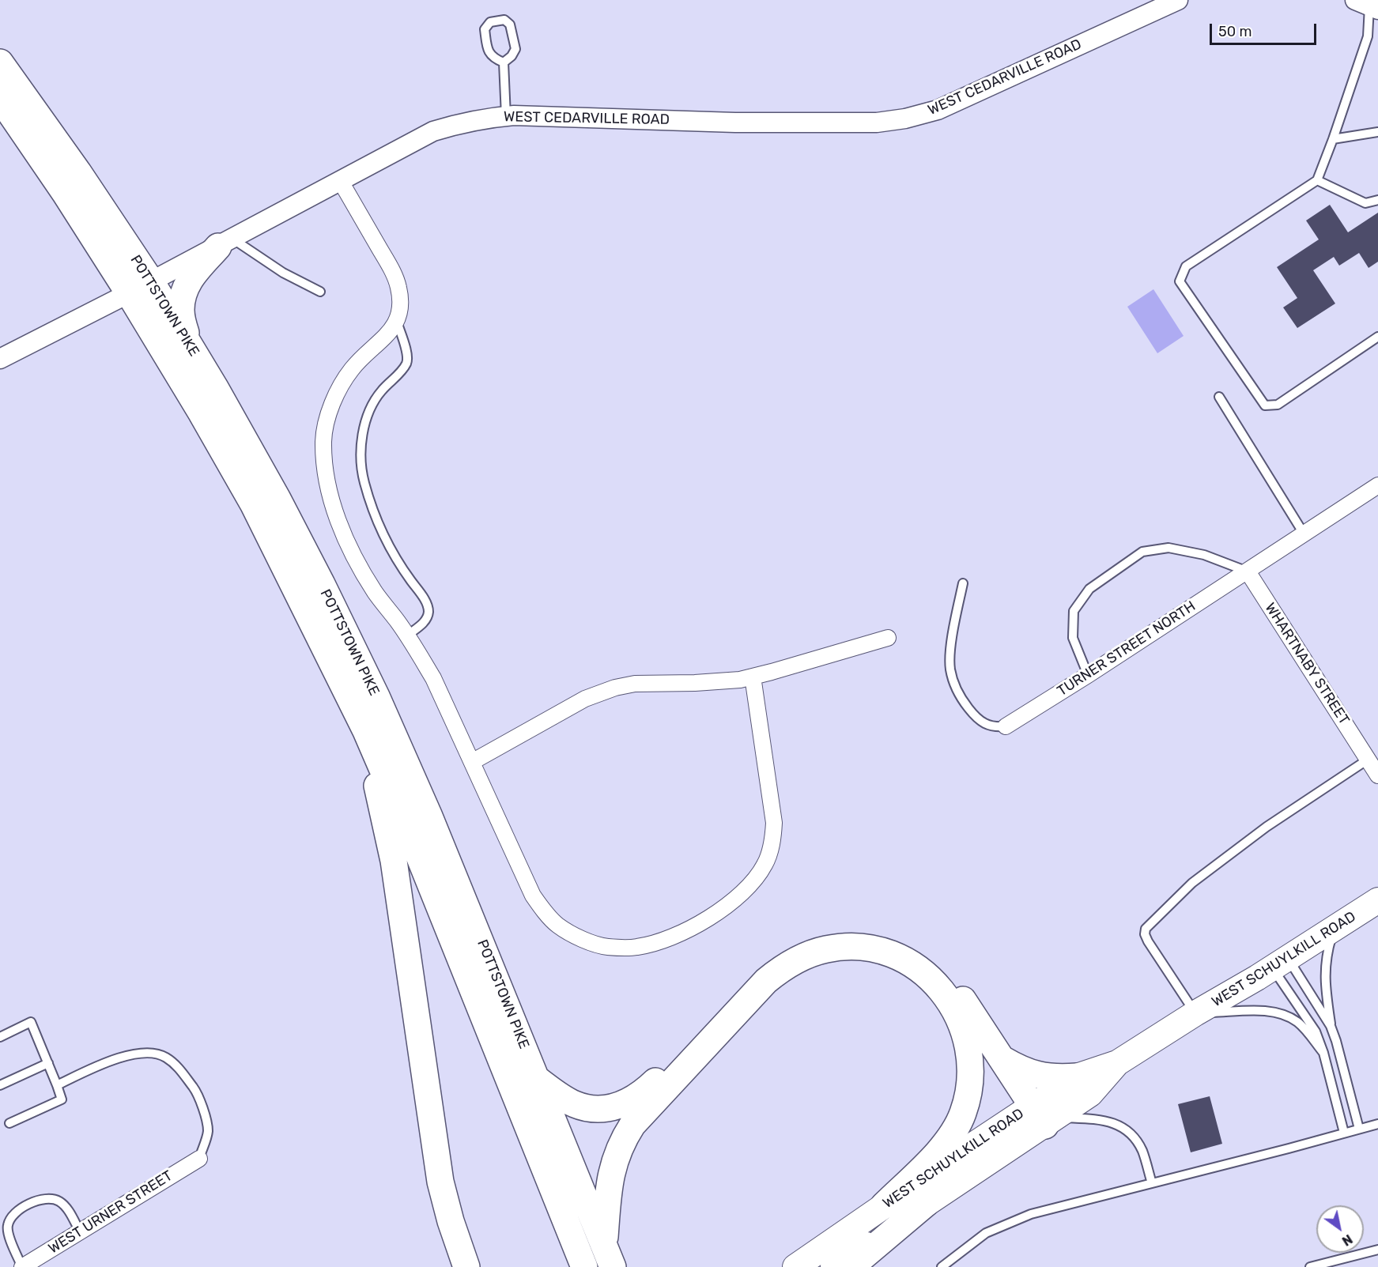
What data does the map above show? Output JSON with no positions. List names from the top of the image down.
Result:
{
  "streets": {
    "highway": ["POTTSTOWN PIKE"],
    "main road": ["WEST SCHUYLKILL ROAD"],
    "street": [
      "WEST CEDARVILLE ROAD",
      "TURNER STREET NORTH",
      "WHARTNABY STREET",
      "WEST URNER STREET"
    ]
  },
  "crossings": [
    ["WEST CEDARVILLE ROAD", "POTTSTOWN PIKE"],
    ["TURNER STREET NORTH", "WHARTNABY STREET"]
  ],
  "scale_bar": "50 m",
  "north": "bottom right"
}
